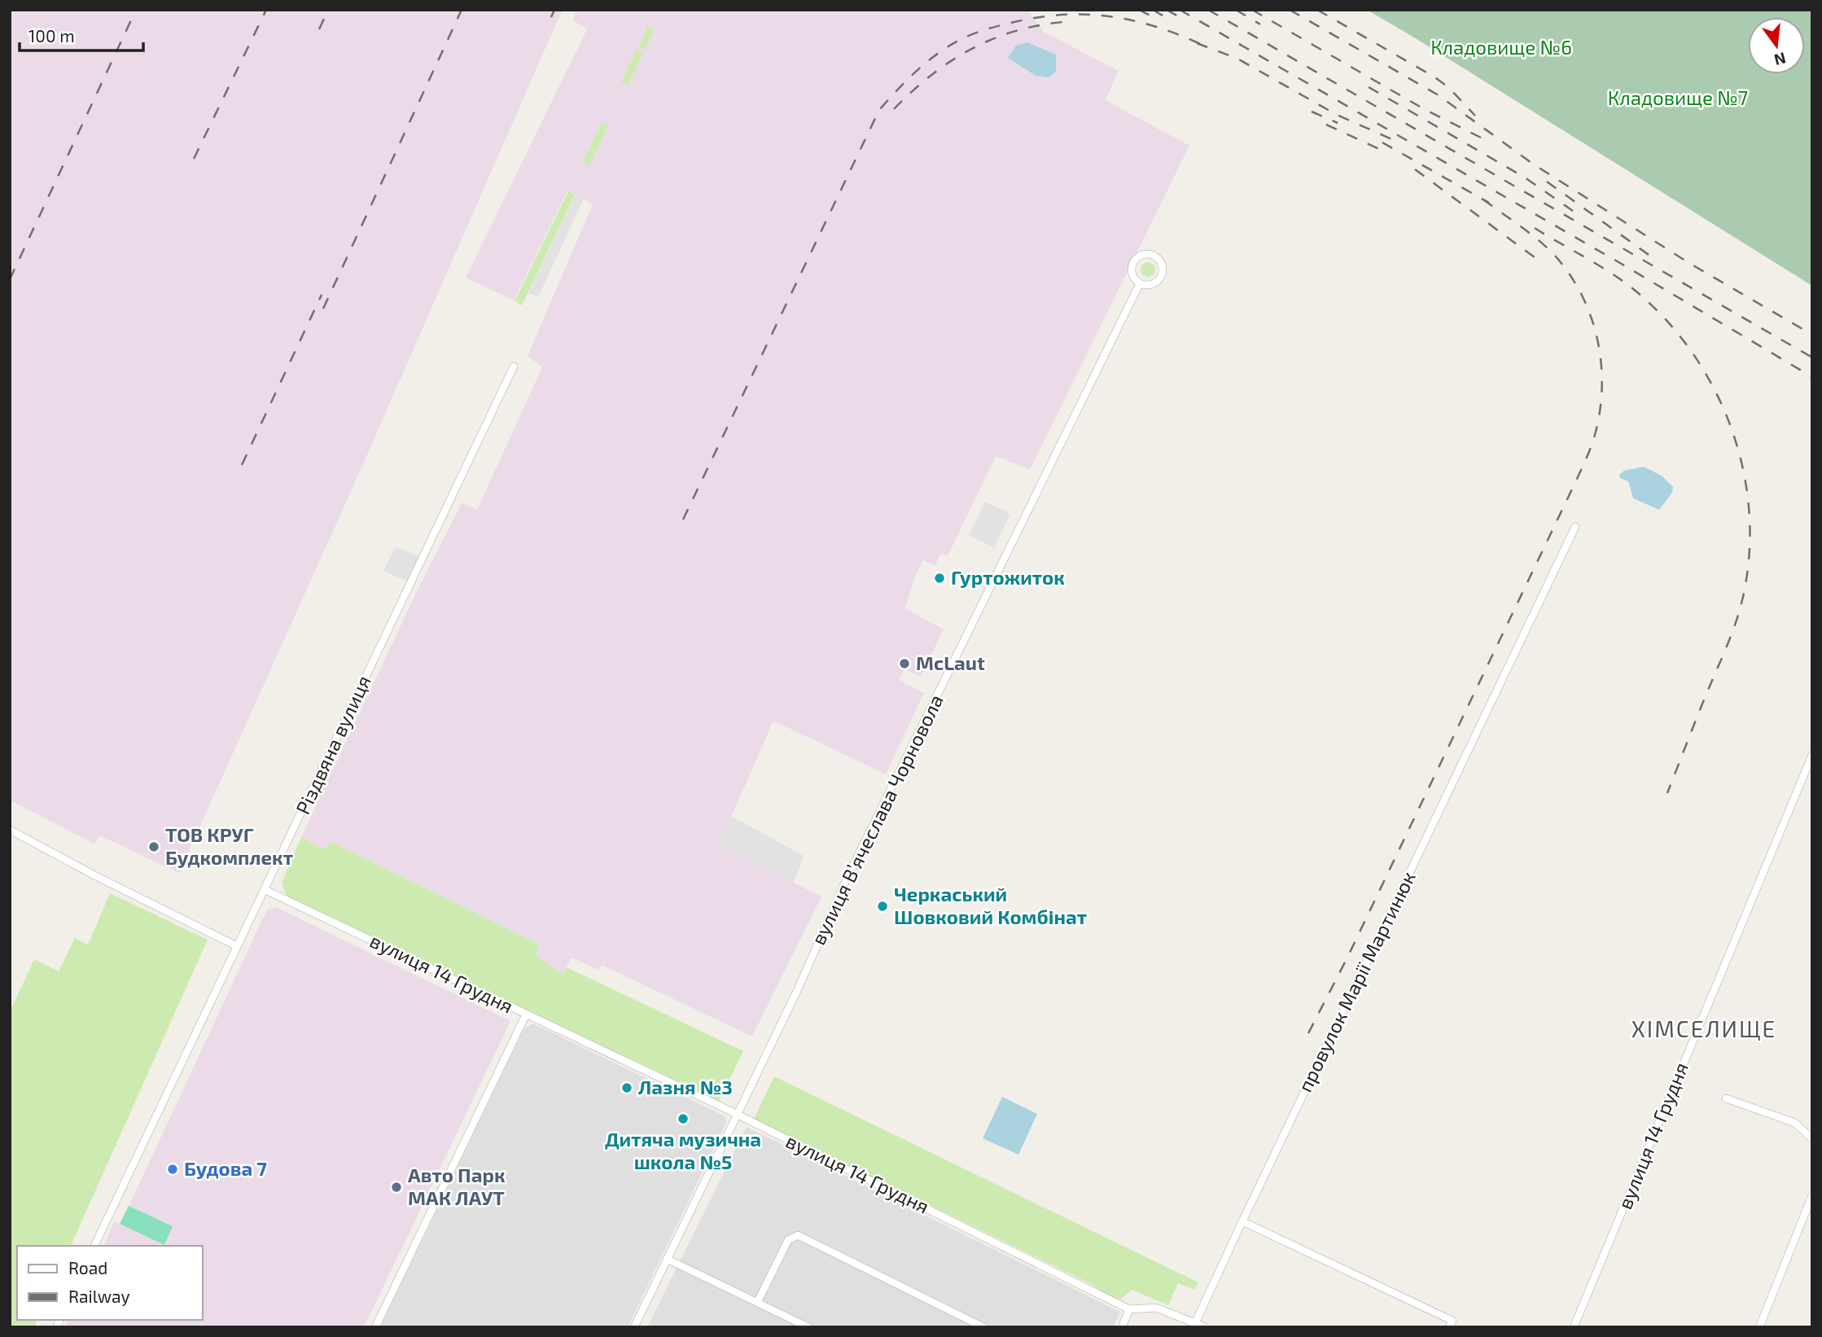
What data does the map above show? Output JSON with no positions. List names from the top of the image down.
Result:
{
  "streets": {
    "street": [
      "Різдвяна вулиця",
      "вулиця Вʼячеслава Чорновола",
      "вулиця 14 Грудня",
      "провулок Марії Мартинюк"
    ]
  },
  "crossings": [
    ["Різдвяна вулиця", "вулиця 14 Грудня"],
    ["вулиця Вʼячеслава Чорновола", "вулиця 14 Грудня"],
    ["вулиця 14 Грудня", "провулок Марії Мартинюк"]
  ],
  "districts": ["ХІМСЕЛИЩЕ"],
  "parks": ["Кладовище №6", "Кладовище №7"],
  "places": [
    "Гуртожиток",
    "McLaut",
    "ТОВ КРУГ Будкомплект",
    "Черкаський Шовковий Комбінат",
    "Лазня №3",
    "Дитяча музична школа №5",
    "Будова 7",
    "Авто Парк МАК ЛАУТ"
  ],
  "legend": ["Road", "Railway"],
  "scale_bar": "100 m",
  "north": "bottom"
}
